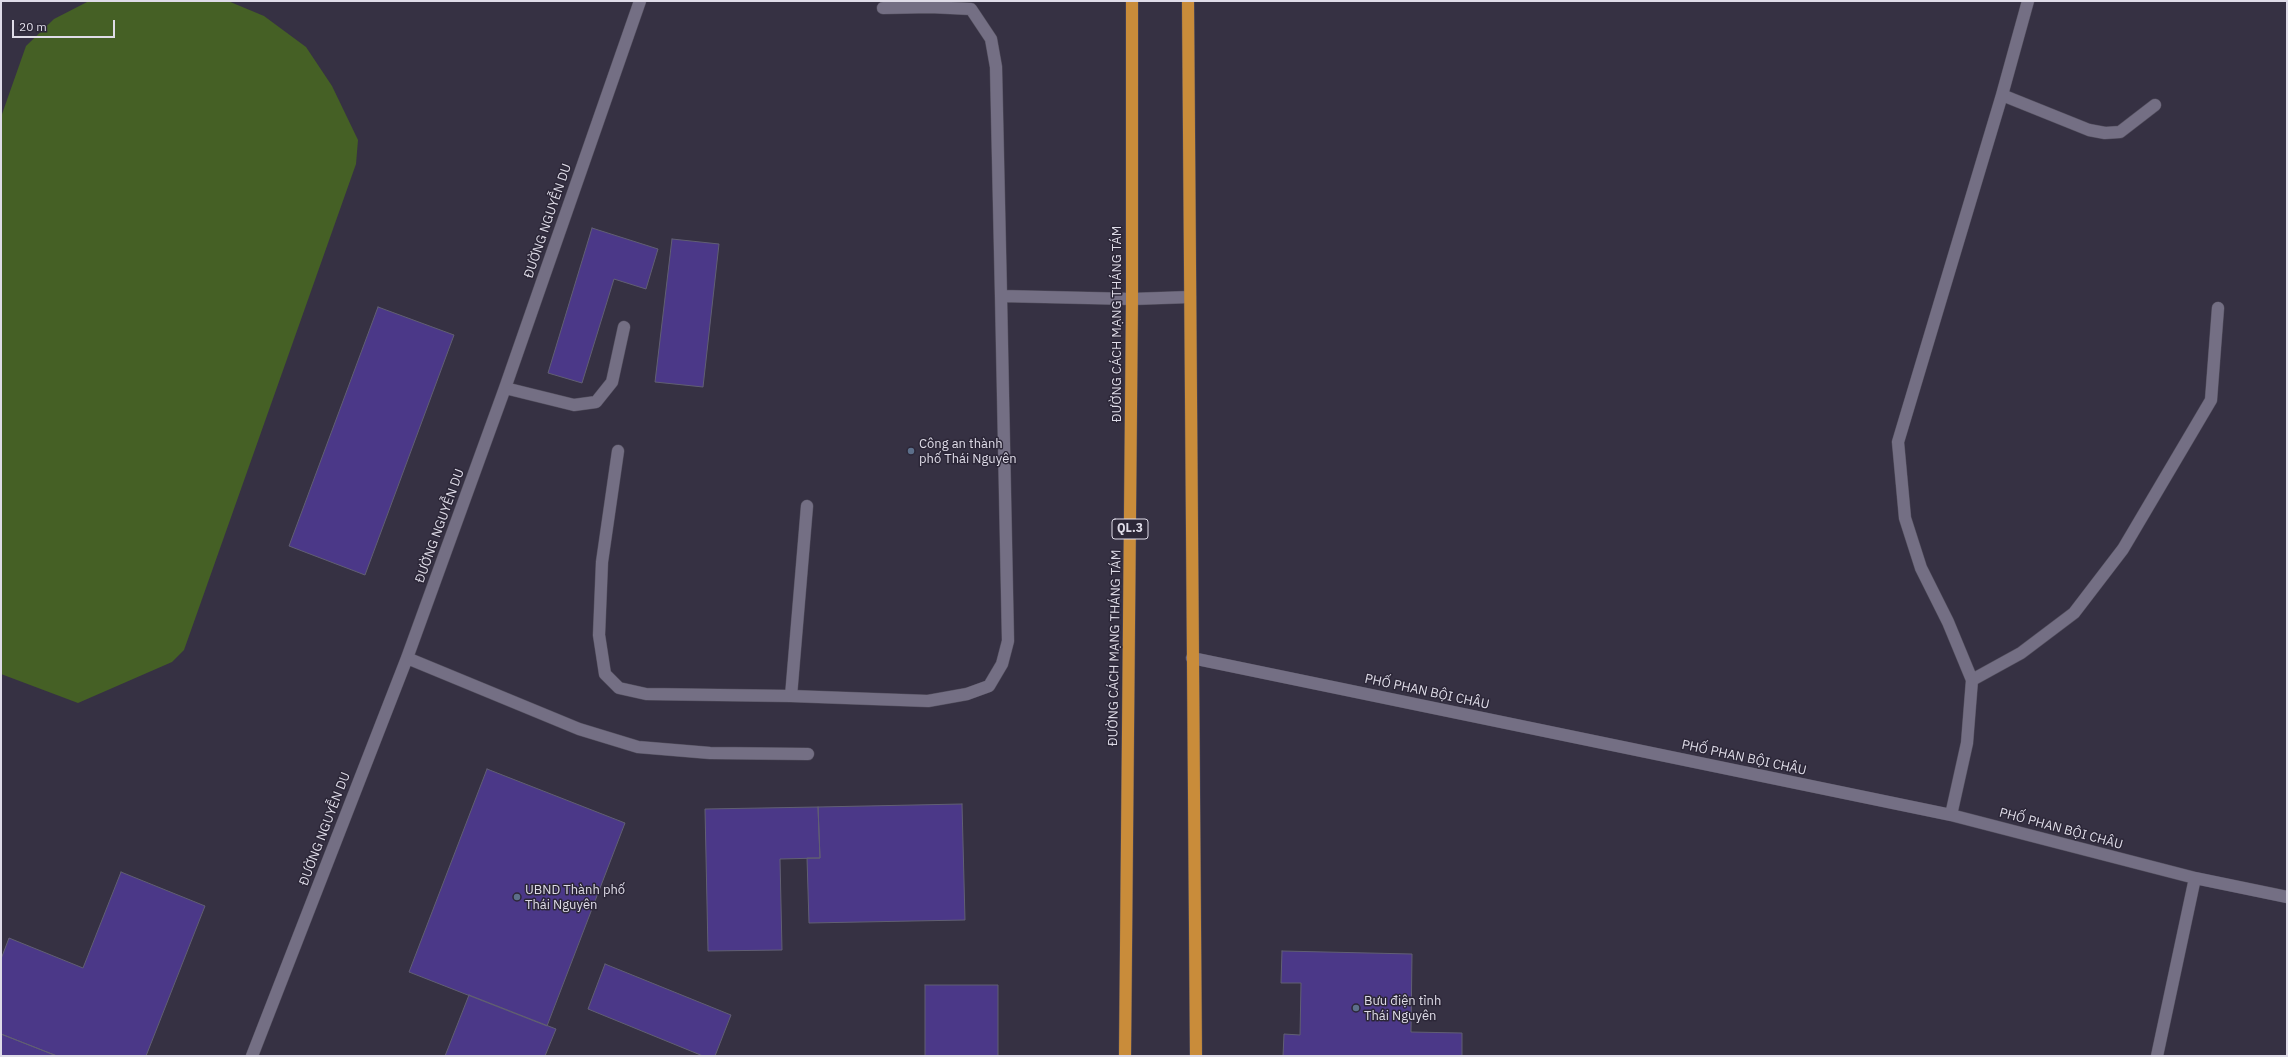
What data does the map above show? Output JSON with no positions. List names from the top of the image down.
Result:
{
  "streets": {
    "highway": ["ĐƯỜNG CÁCH MẠNG THÁNG TÁM", "QL.3"],
    "street": ["ĐƯỜNG NGUYỄN DU", "PHỐ PHAN BỘI CHÂU"]
  },
  "places": ["Công an thành phố Thái Nguyên", "UBND Thành phố Thái Nguyên", "Bưu điện tỉnh Thái Nguyên"],
  "scale_bar": "20 m"
}
